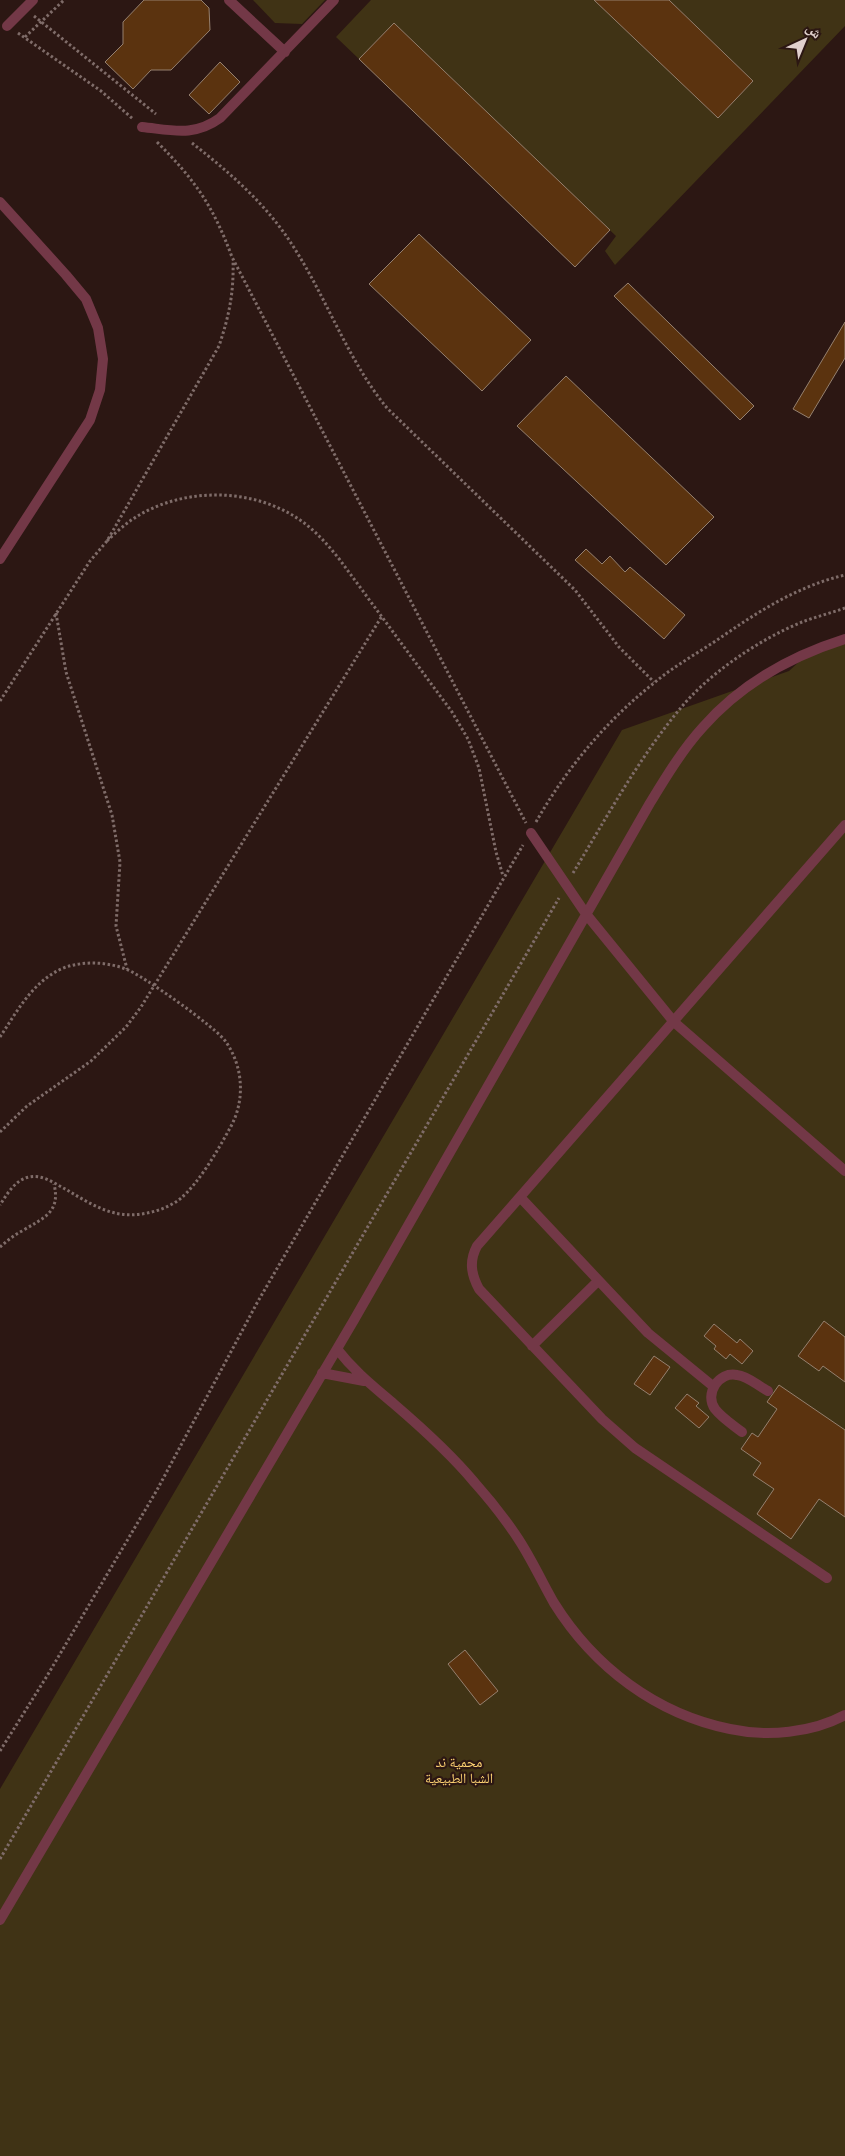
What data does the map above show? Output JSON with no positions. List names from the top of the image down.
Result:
{
  "parks": ["محمية ند الشبا الطبيعية"],
  "north": "top right"
}
